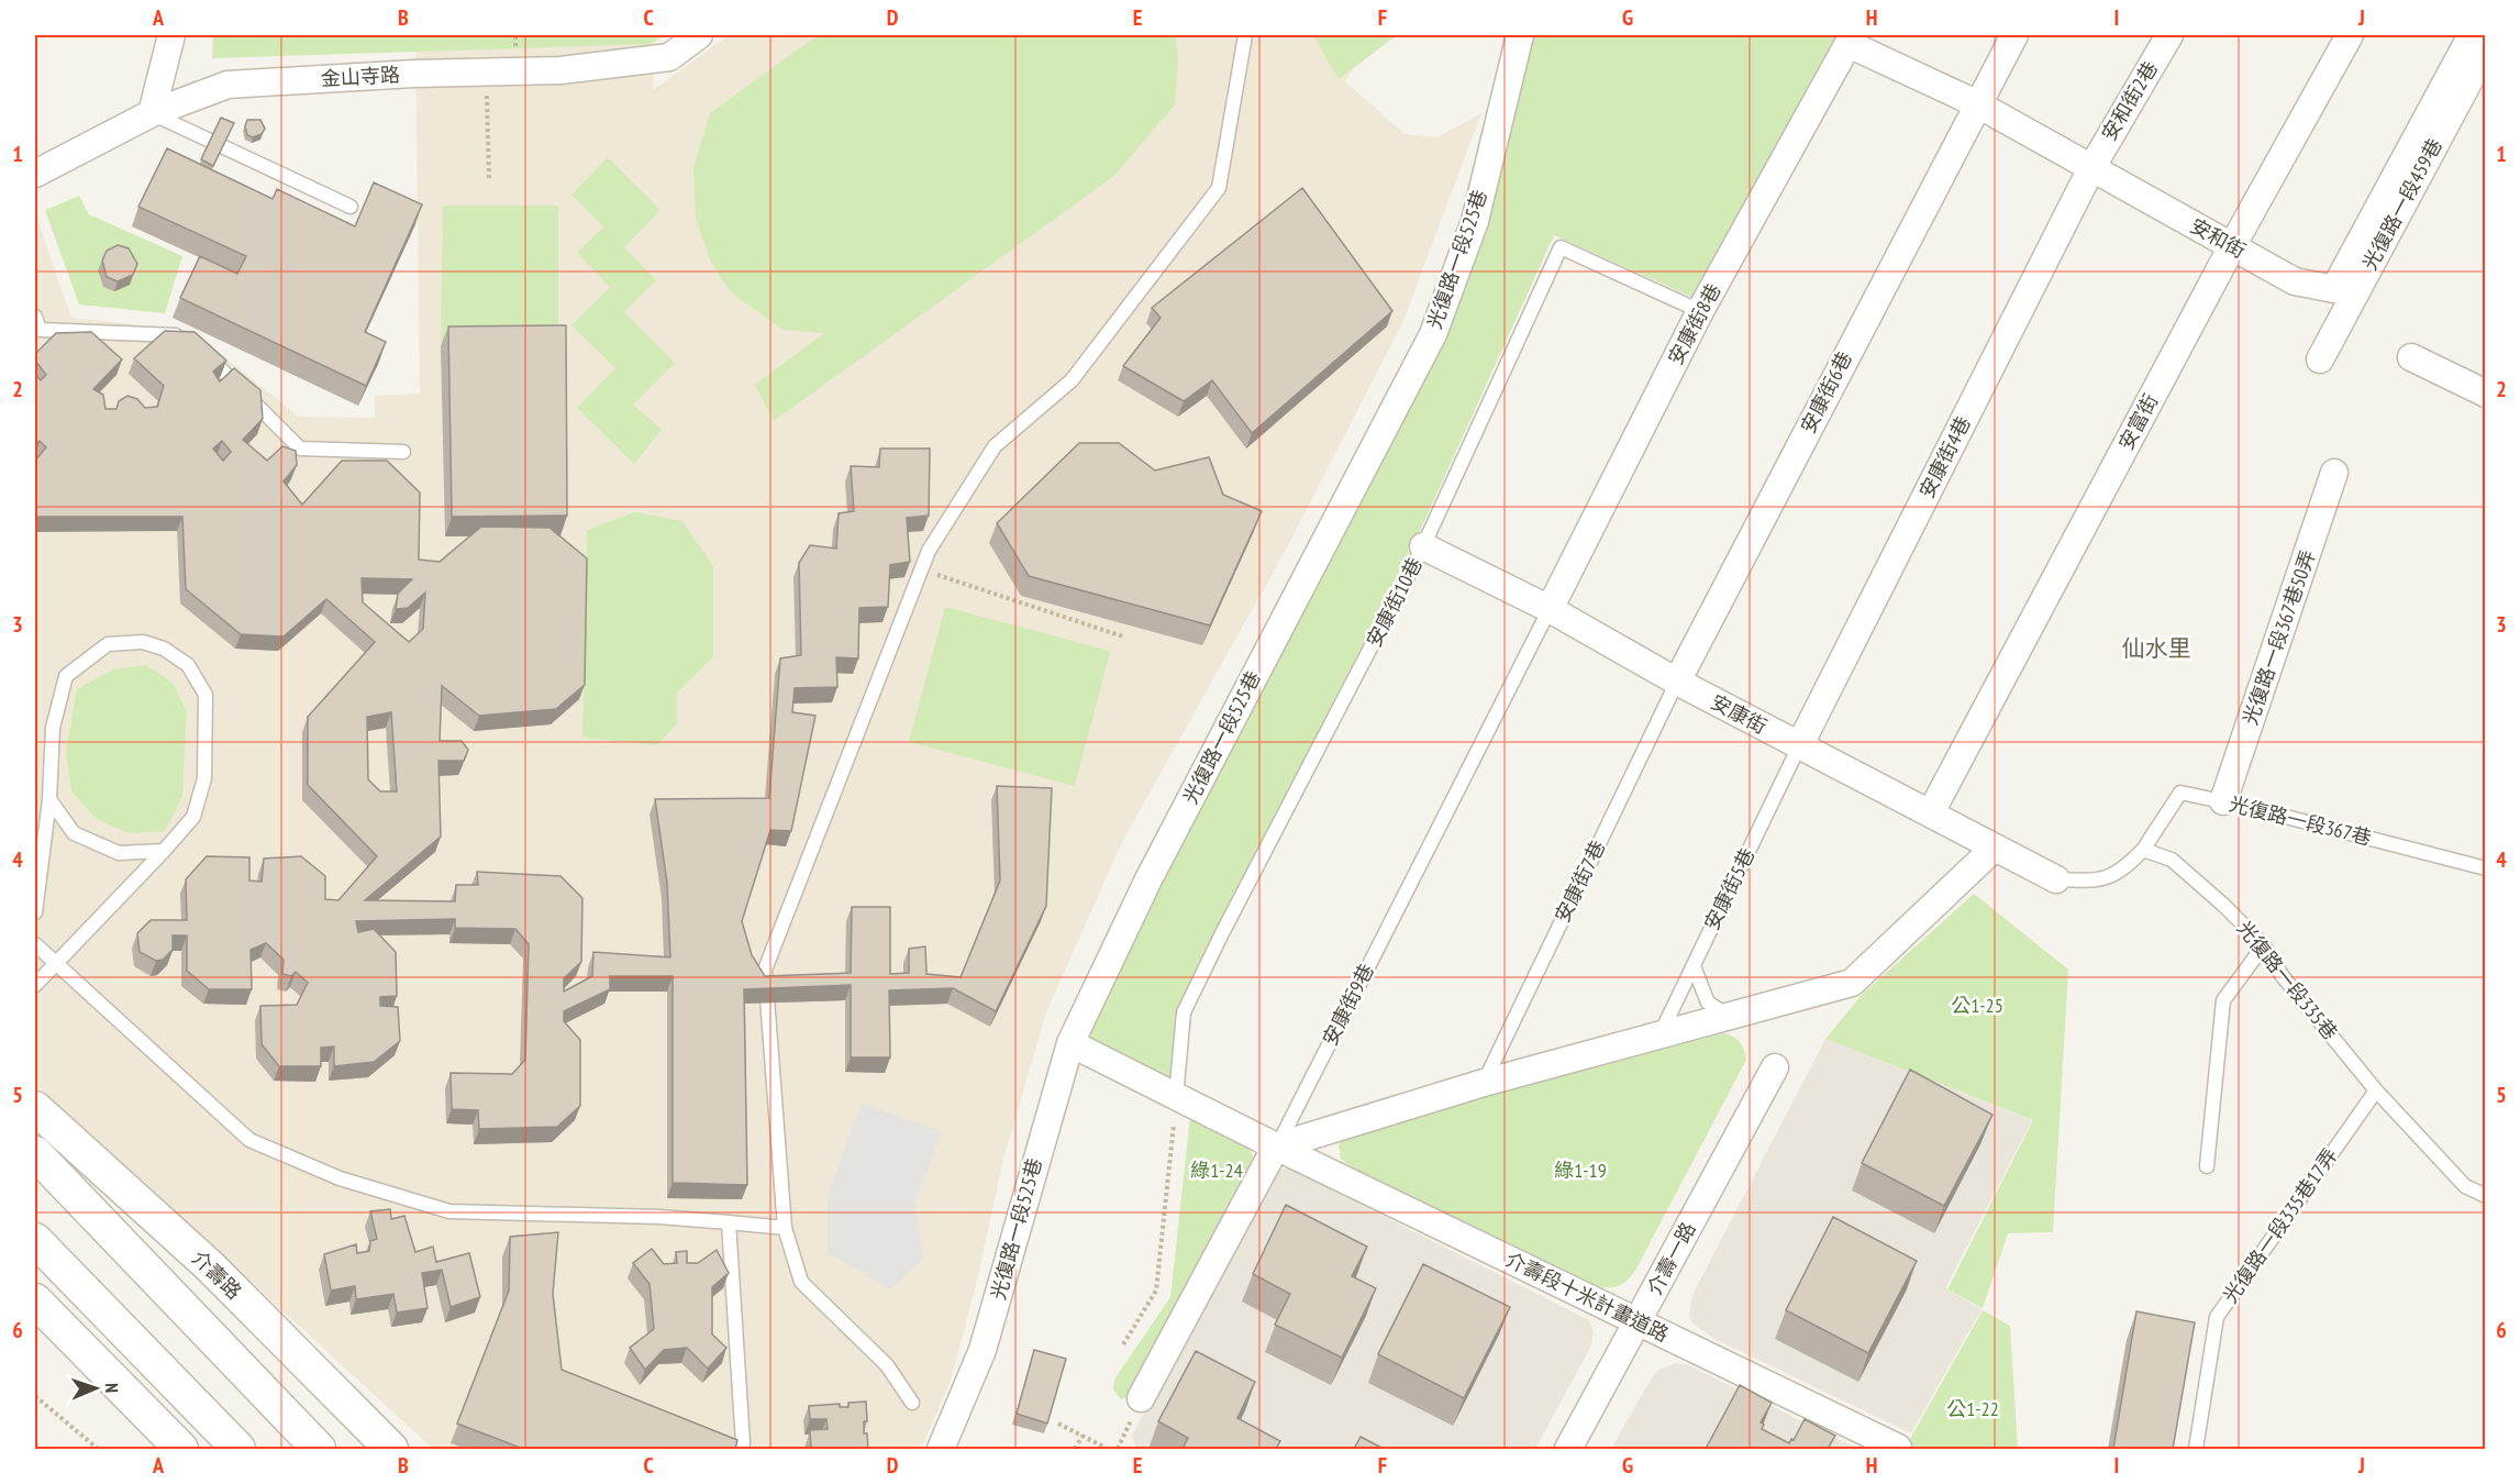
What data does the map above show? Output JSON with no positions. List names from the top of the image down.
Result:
{
  "streets": {
    "street": [
      "金山寺路",
      "安和街2巷",
      "光復路一段459巷",
      "安和街",
      "光復路一段525巷",
      "安康街8巷",
      "安康街6巷",
      "安富街",
      "安康街4巷",
      "光復路一段367巷50弄",
      "安康街",
      "安康街9巷",
      "介壽一路",
      "介壽路",
      "介壽段十米計畫道路"
    ],
    "lane": [
      "安康街10巷",
      "光復路一段367巷",
      "安康街7巷",
      "安康街5巷",
      "光復路一段335巷",
      "光復路一段335巷17弄"
    ]
  },
  "crossings": [
    ["安和街2巷", "安和街"],
    ["安和街2巷", "安康街4巷"],
    ["安和街", "安康街8巷"],
    ["安和街", "安康街6巷"],
    ["安和街", "安富街"],
    ["安和街", "安康街4巷"],
    ["安康街8巷", "安康街10巷"],
    ["安康街8巷", "安康街"],
    ["安康街8巷", "安康街9巷"],
    ["安康街6巷", "安康街"],
    ["安康街6巷", "安康街7巷"],
    ["安富街", "安康街"],
    ["安康街4巷", "安康街"],
    ["安康街4巷", "安康街5巷"],
    ["安康街10巷", "安康街"],
    ["安康街10巷", "介壽段十米計畫道路"],
    ["光復路一段367巷50弄", "光復路一段367巷"],
    ["安康街", "安康街7巷"],
    ["安康街", "安康街5巷"],
    ["安康街", "安康街9巷"],
    ["光復路一段367巷", "光復路一段335巷"],
    ["光復路一段335巷", "光復路一段335巷17弄"],
    ["安康街9巷", "介壽段十米計畫道路"],
    ["介壽一路", "介壽段十米計畫道路"]
  ],
  "districts": ["仙水里"],
  "parks": [
    "公1-25",
    "綠1-24",
    "綠1-19",
    "公1-22"
  ],
  "north": "right",
  "grid": {
    "columns": [
      "A",
      "B",
      "C",
      "D",
      "E",
      "F",
      "G",
      "H",
      "I",
      "J"
    ],
    "rows": [
      "1",
      "2",
      "3",
      "4",
      "5",
      "6"
    ]
  }
}
